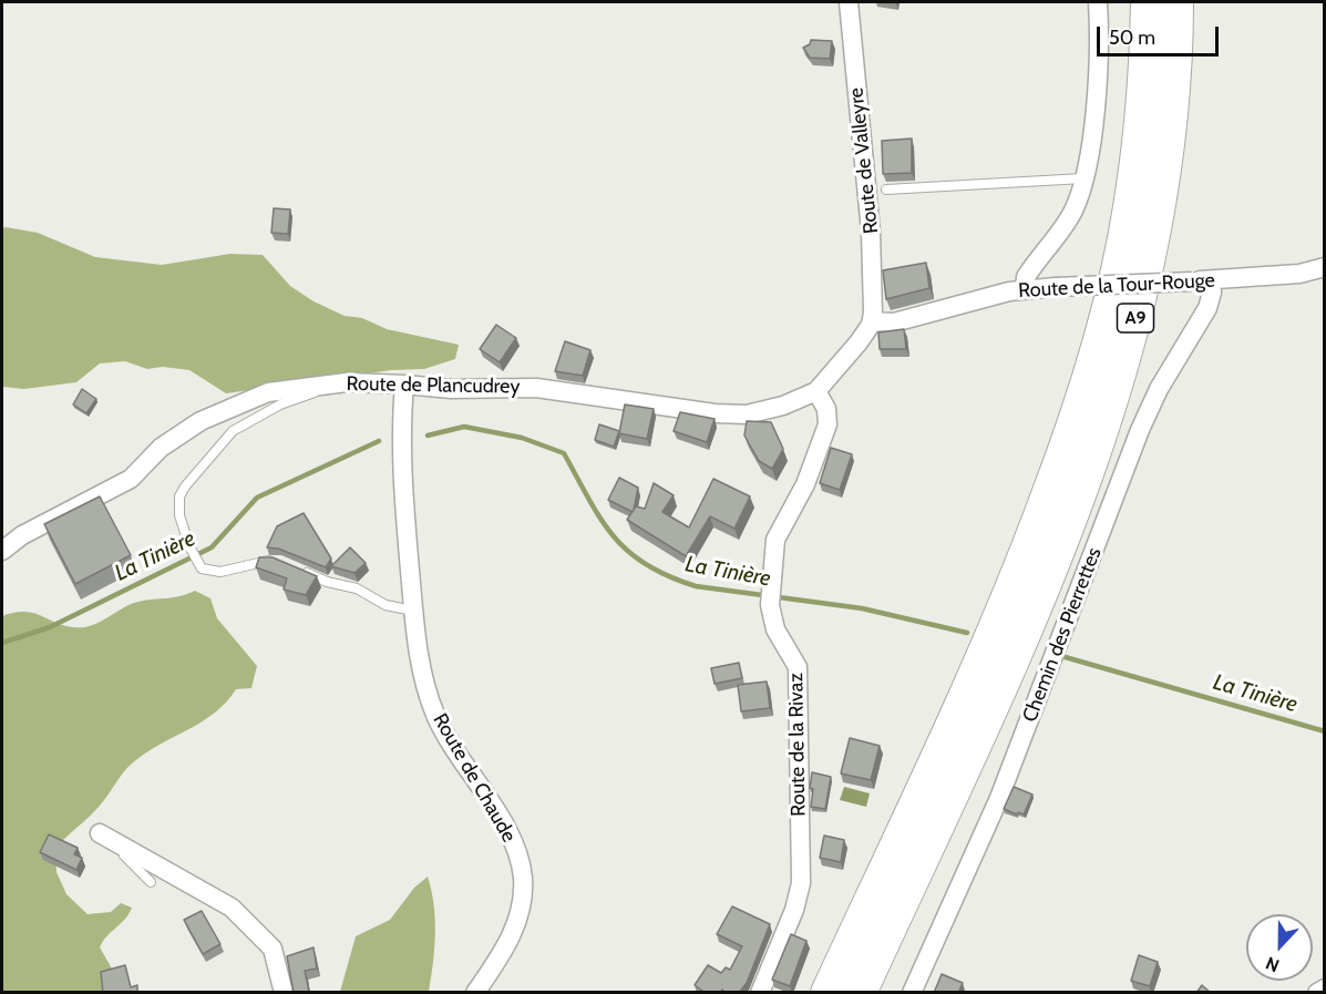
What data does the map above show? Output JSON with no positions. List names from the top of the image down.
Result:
{
  "streets": {
    "highway": ["A9"],
    "street": [
      "Route de Valleyre",
      "Route de la Tour-Rouge",
      "Route de Plancudrey",
      "Chemin des Pierrettes",
      "Route de la Rivaz",
      "Route de Chaude"
    ]
  },
  "crossings": [
    ["Route de Valleyre", "Route de la Tour-Rouge"],
    ["Route de Valleyre", "Route de Plancudrey"],
    ["Route de la Tour-Rouge", "Route de Plancudrey"],
    ["Route de la Tour-Rouge", "Chemin des Pierrettes"],
    ["Route de Plancudrey", "Route de la Rivaz"],
    ["Route de Plancudrey", "Route de Chaude"]
  ],
  "water": ["La Tinière"],
  "scale_bar": "50 m",
  "north": "bottom"
}
